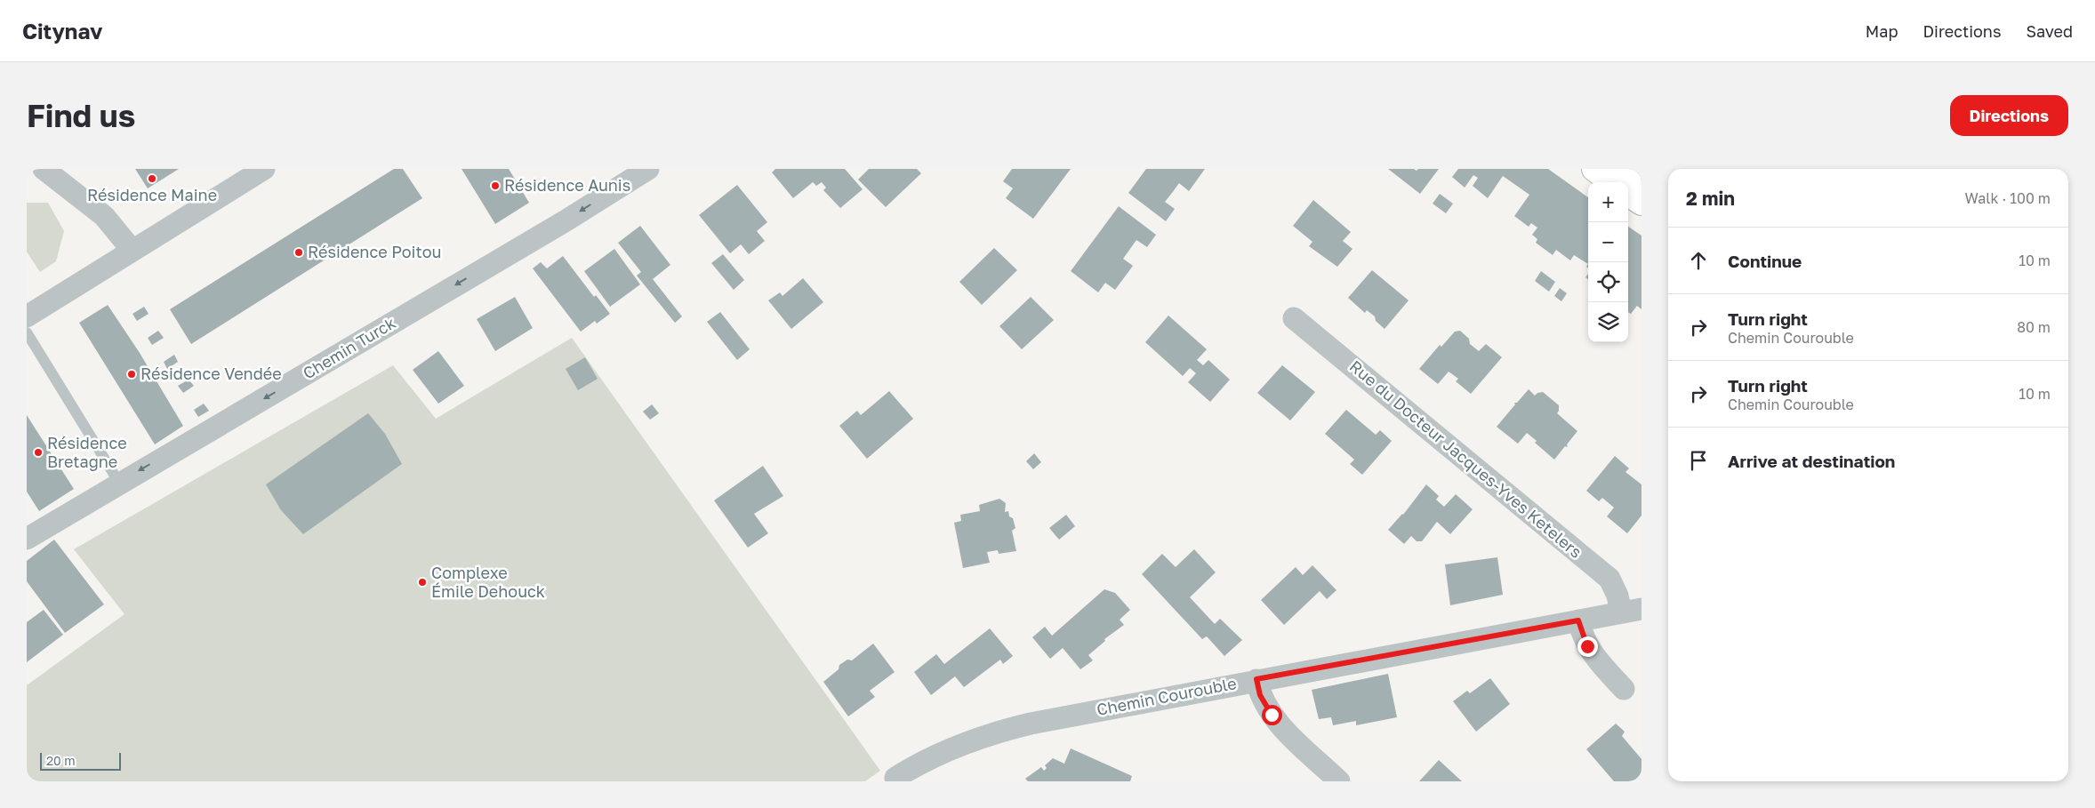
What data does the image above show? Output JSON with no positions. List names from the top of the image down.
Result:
{
  "streets": {
    "street": ["Chemin Turck", "Rue du Docteur Jacques-Yves Ketelers", "Chemin Courouble"]
  },
  "crossings": [
    ["Rue du Docteur Jacques-Yves Ketelers", "Chemin Courouble"]
  ],
  "places": [
    "Résidence Maine",
    "Résidence Aunis",
    "Résidence Poitou",
    "Résidence Vendée",
    "Résidence Bretagne",
    "Complexe Émile Dehouck"
  ],
  "scale_bar": "20 m",
  "page": {
    "header": "Citynav",
    "nav": ["Map", "Directions", "Saved"],
    "buttons": "Directions",
    "title": "Find us",
    "heading": ["2 min", "Walk · 100 m"],
    "map_buttons": ["+", "−"],
    "list": [
      ["Continue", "10 m"],
      ["Turn right", "Chemin Courouble", "80 m"],
      ["Turn right", "Chemin Courouble", "10 m"],
      "Arrive at destination"
    ],
    "scale": "20 m"
  }
}
